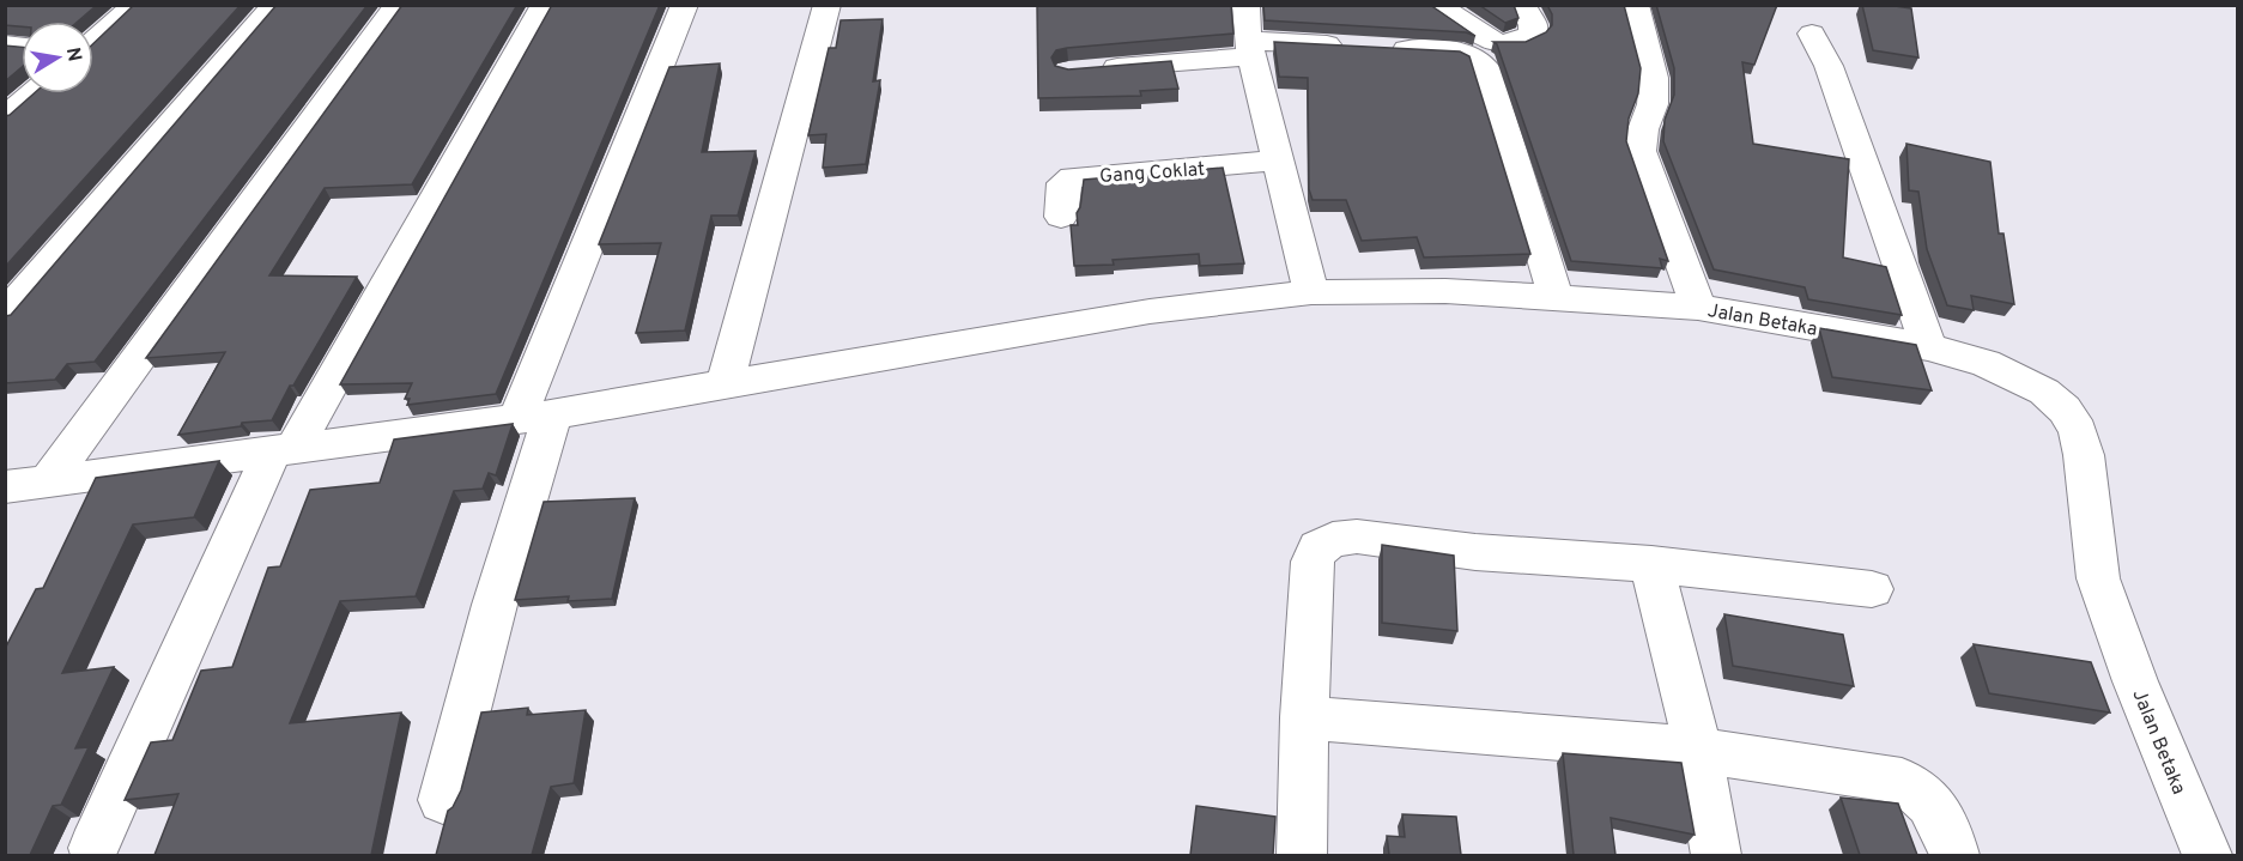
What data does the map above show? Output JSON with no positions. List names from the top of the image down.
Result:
{
  "streets": {
    "street": ["Gang Coklat", "Jalan Betaka"]
  },
  "north": "right"
}
